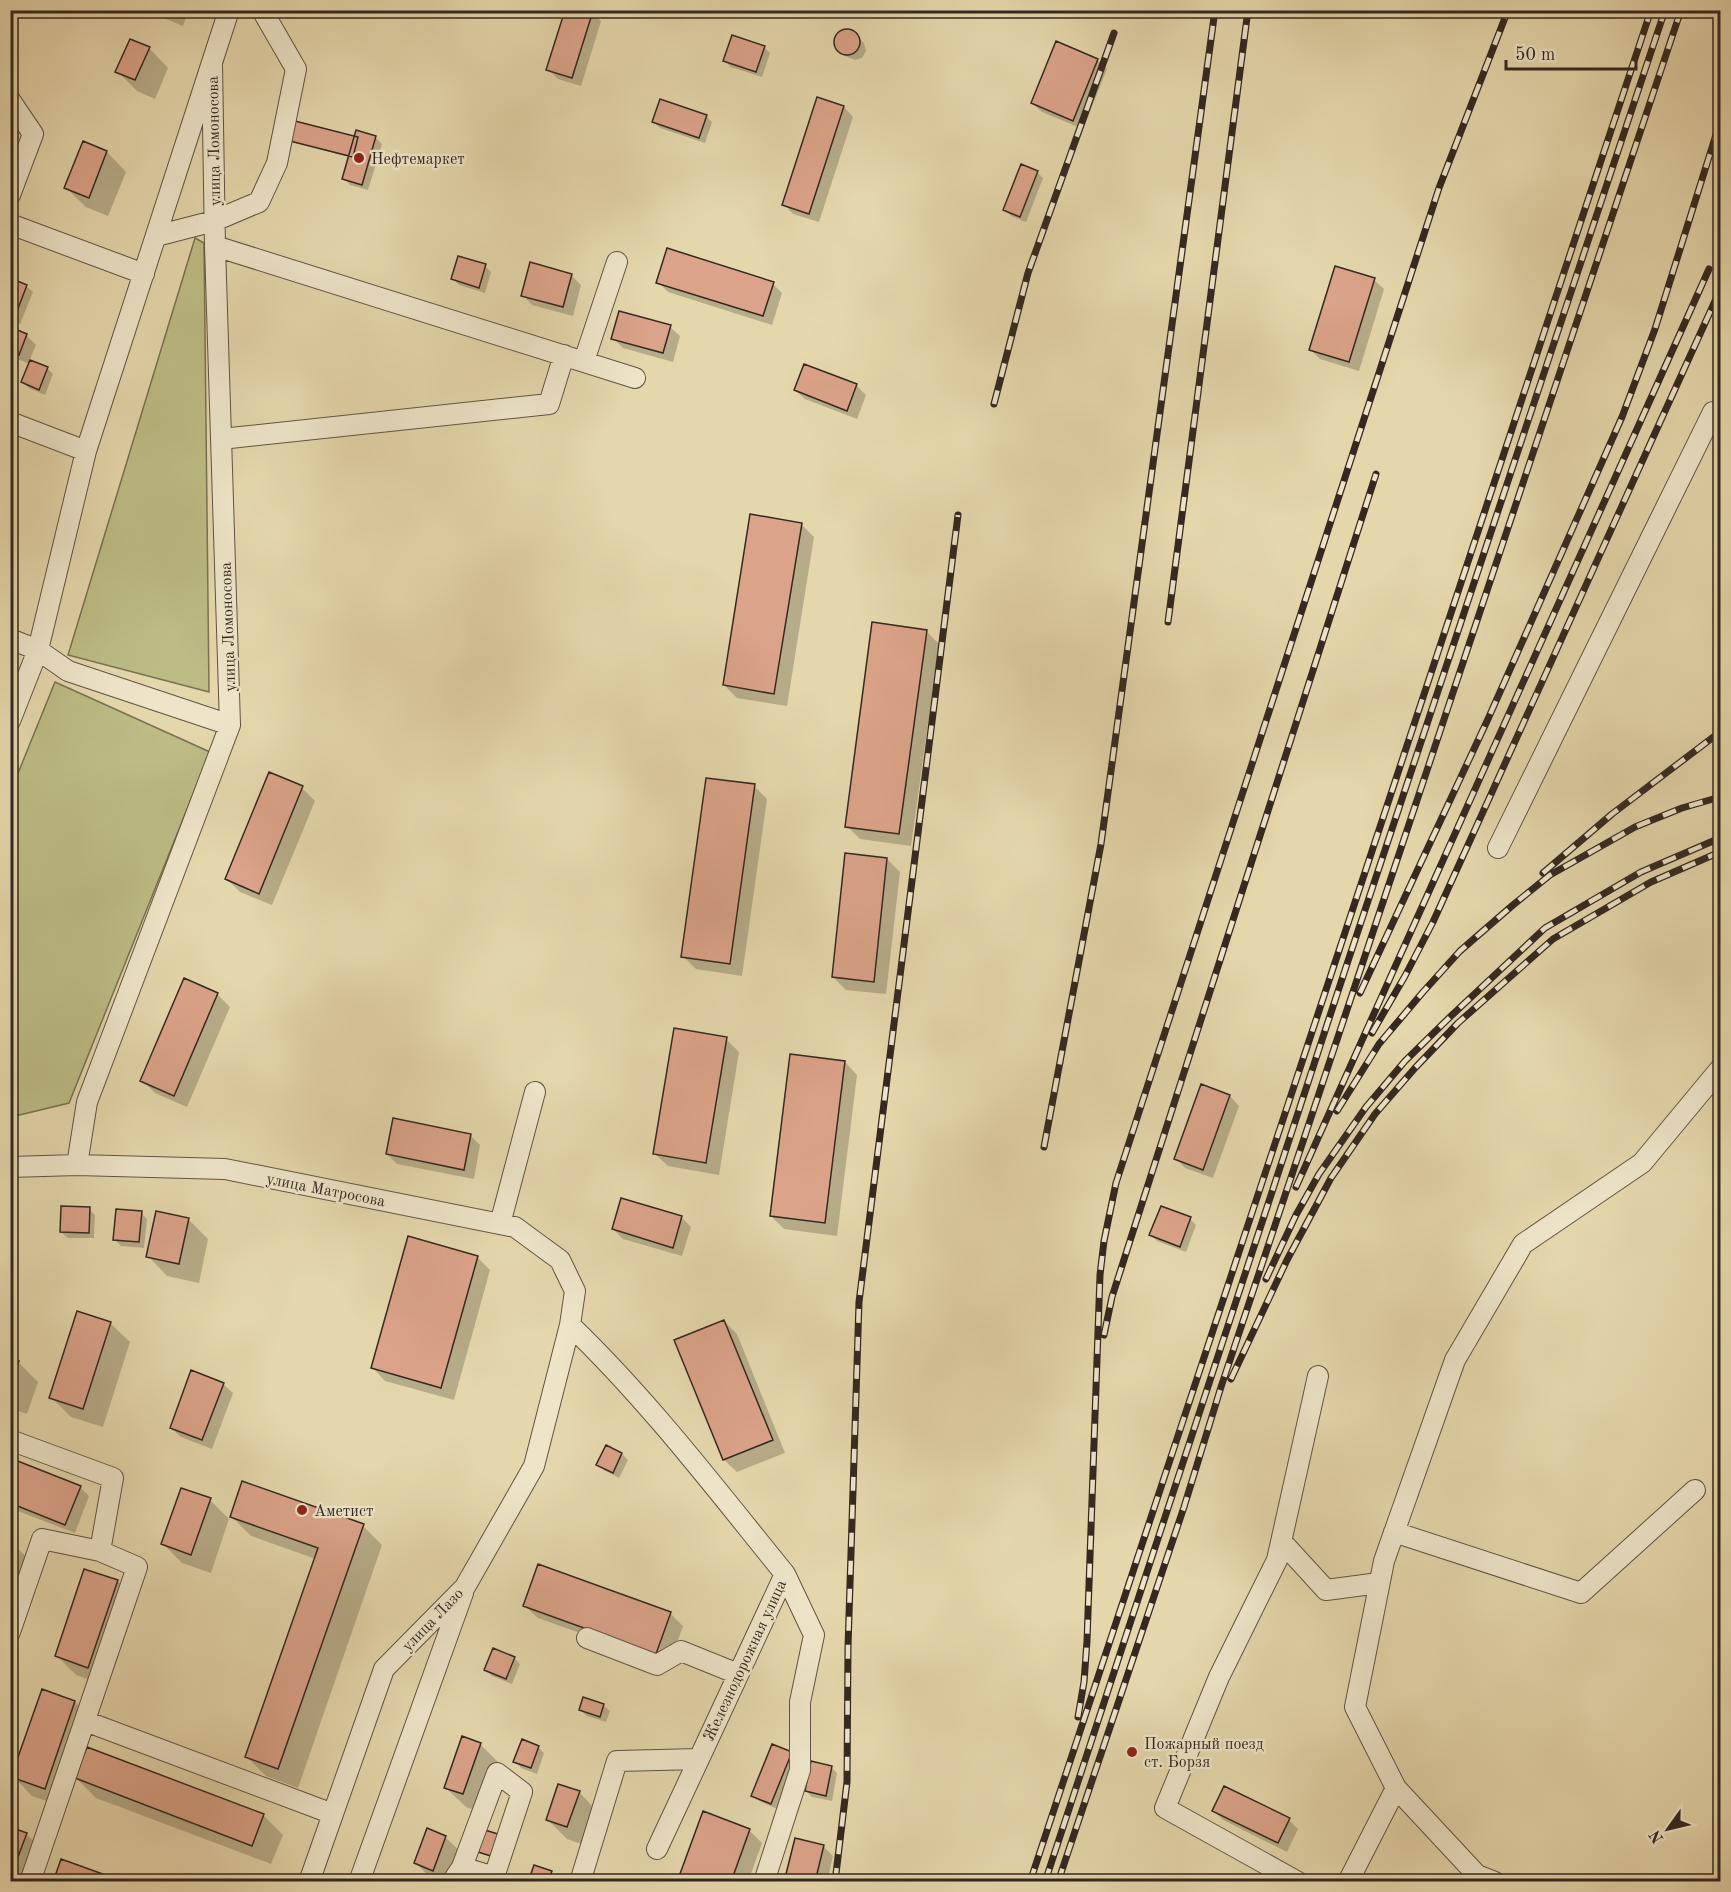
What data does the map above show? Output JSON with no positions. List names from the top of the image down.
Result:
{
  "streets": {
    "street": [
      "улица Ломоносова",
      "улица Матросова",
      "улица Лазо",
      "Железнодорожная улица"
    ]
  },
  "crossings": [
    ["улица Ломоносова", "улица Матросова"],
    ["улица Матросова", "улица Лазо"],
    ["улица Матросова", "Железнодорожная улица"],
    ["улица Лазо", "Железнодорожная улица"]
  ],
  "places": ["Нефтемаркет", "Аметист", "Пожарный поезд ст. Борзя"],
  "scale_bar": "50 m",
  "north": "bottom left"
}
